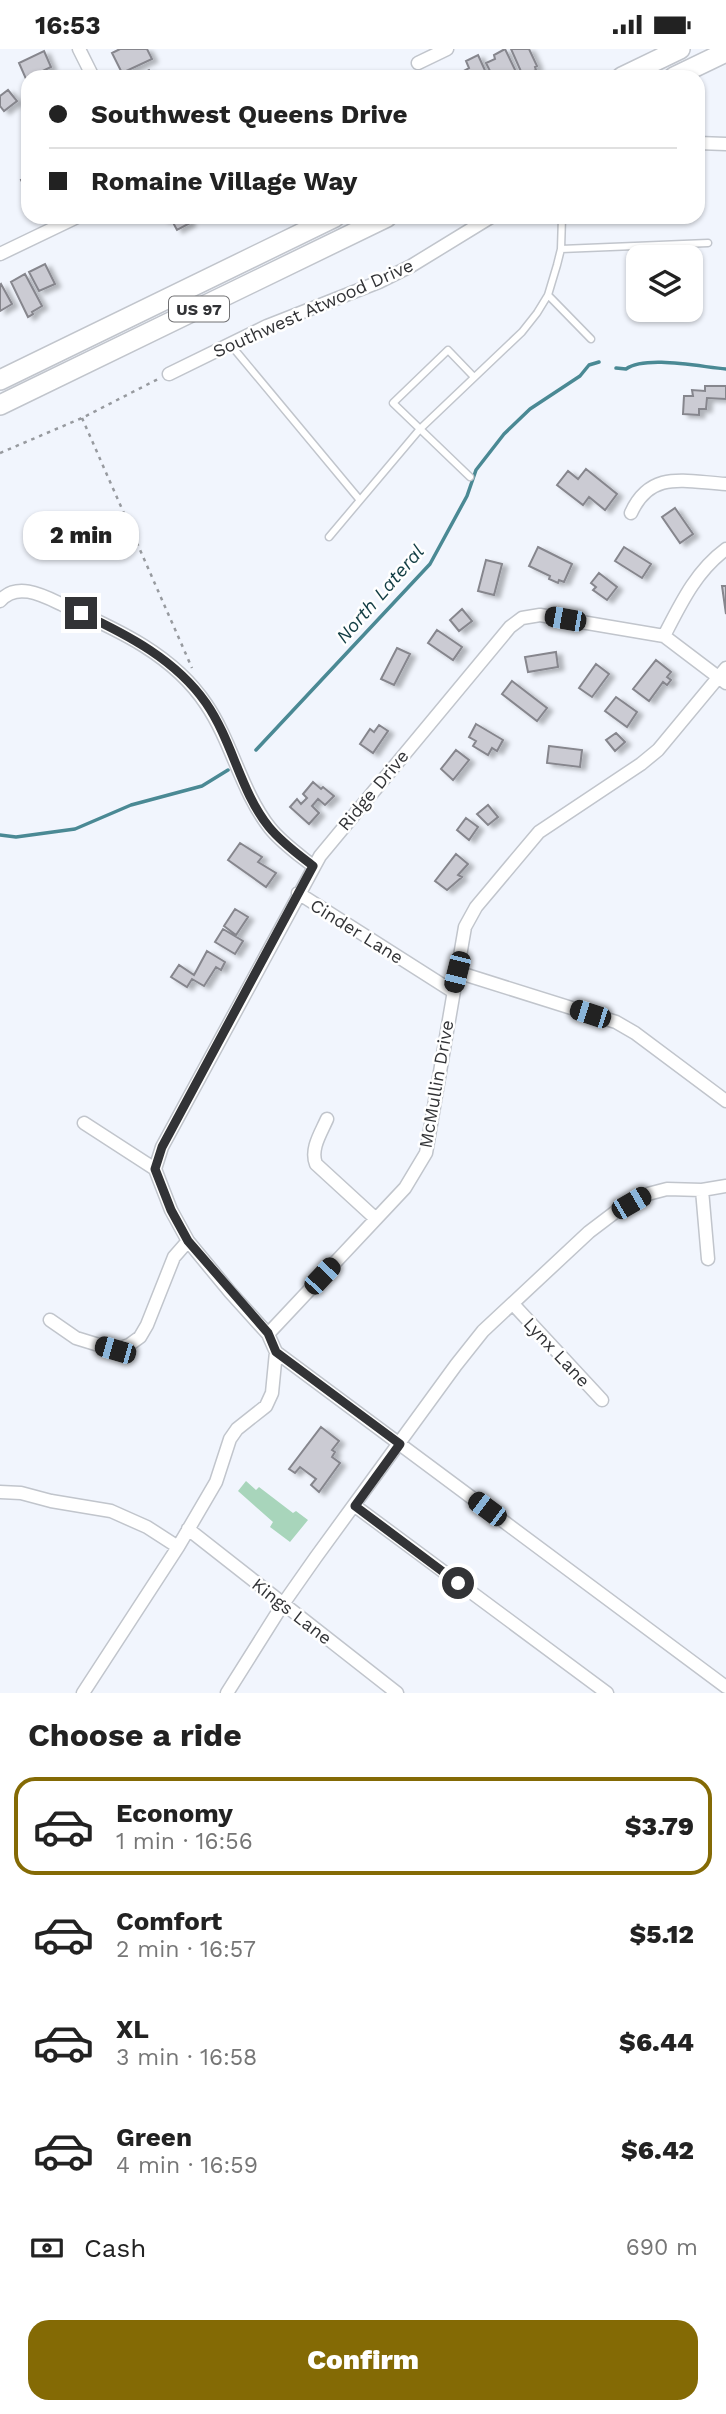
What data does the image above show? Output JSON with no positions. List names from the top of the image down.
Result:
{
  "streets": {
    "highway": ["US 97"],
    "street": [
      "Southwest Atwood Drive",
      "Ridge Drive",
      "Cinder Lane",
      "McMullin Drive",
      "Lynx Lane",
      "Kings Lane"
    ]
  },
  "crossings": [
    ["Ridge Drive", "Cinder Lane"],
    ["Ridge Drive", "McMullin Drive"],
    ["Cinder Lane", "McMullin Drive"]
  ],
  "water": ["North Lateral"],
  "page": {
    "status": "16:53",
    "banner": ["Southwest Queens Drive", "Romaine Village Way"],
    "bubble": "2 min",
    "heading": "Choose a ride",
    "list": [
      {
        "name": "Economy",
        "note": "1 min · 16:56",
        "value": "$3.79"
      },
      {
        "name": "Comfort",
        "note": "2 min · 16:57",
        "value": "$5.12"
      },
      {
        "name": "XL",
        "note": "3 min · 16:58",
        "value": "$6.44"
      },
      {
        "name": "Green",
        "note": "4 min · 16:59",
        "value": "$6.42"
      }
    ],
    "pay": ["Cash", "690 m"],
    "buttons": "Confirm"
  }
}
